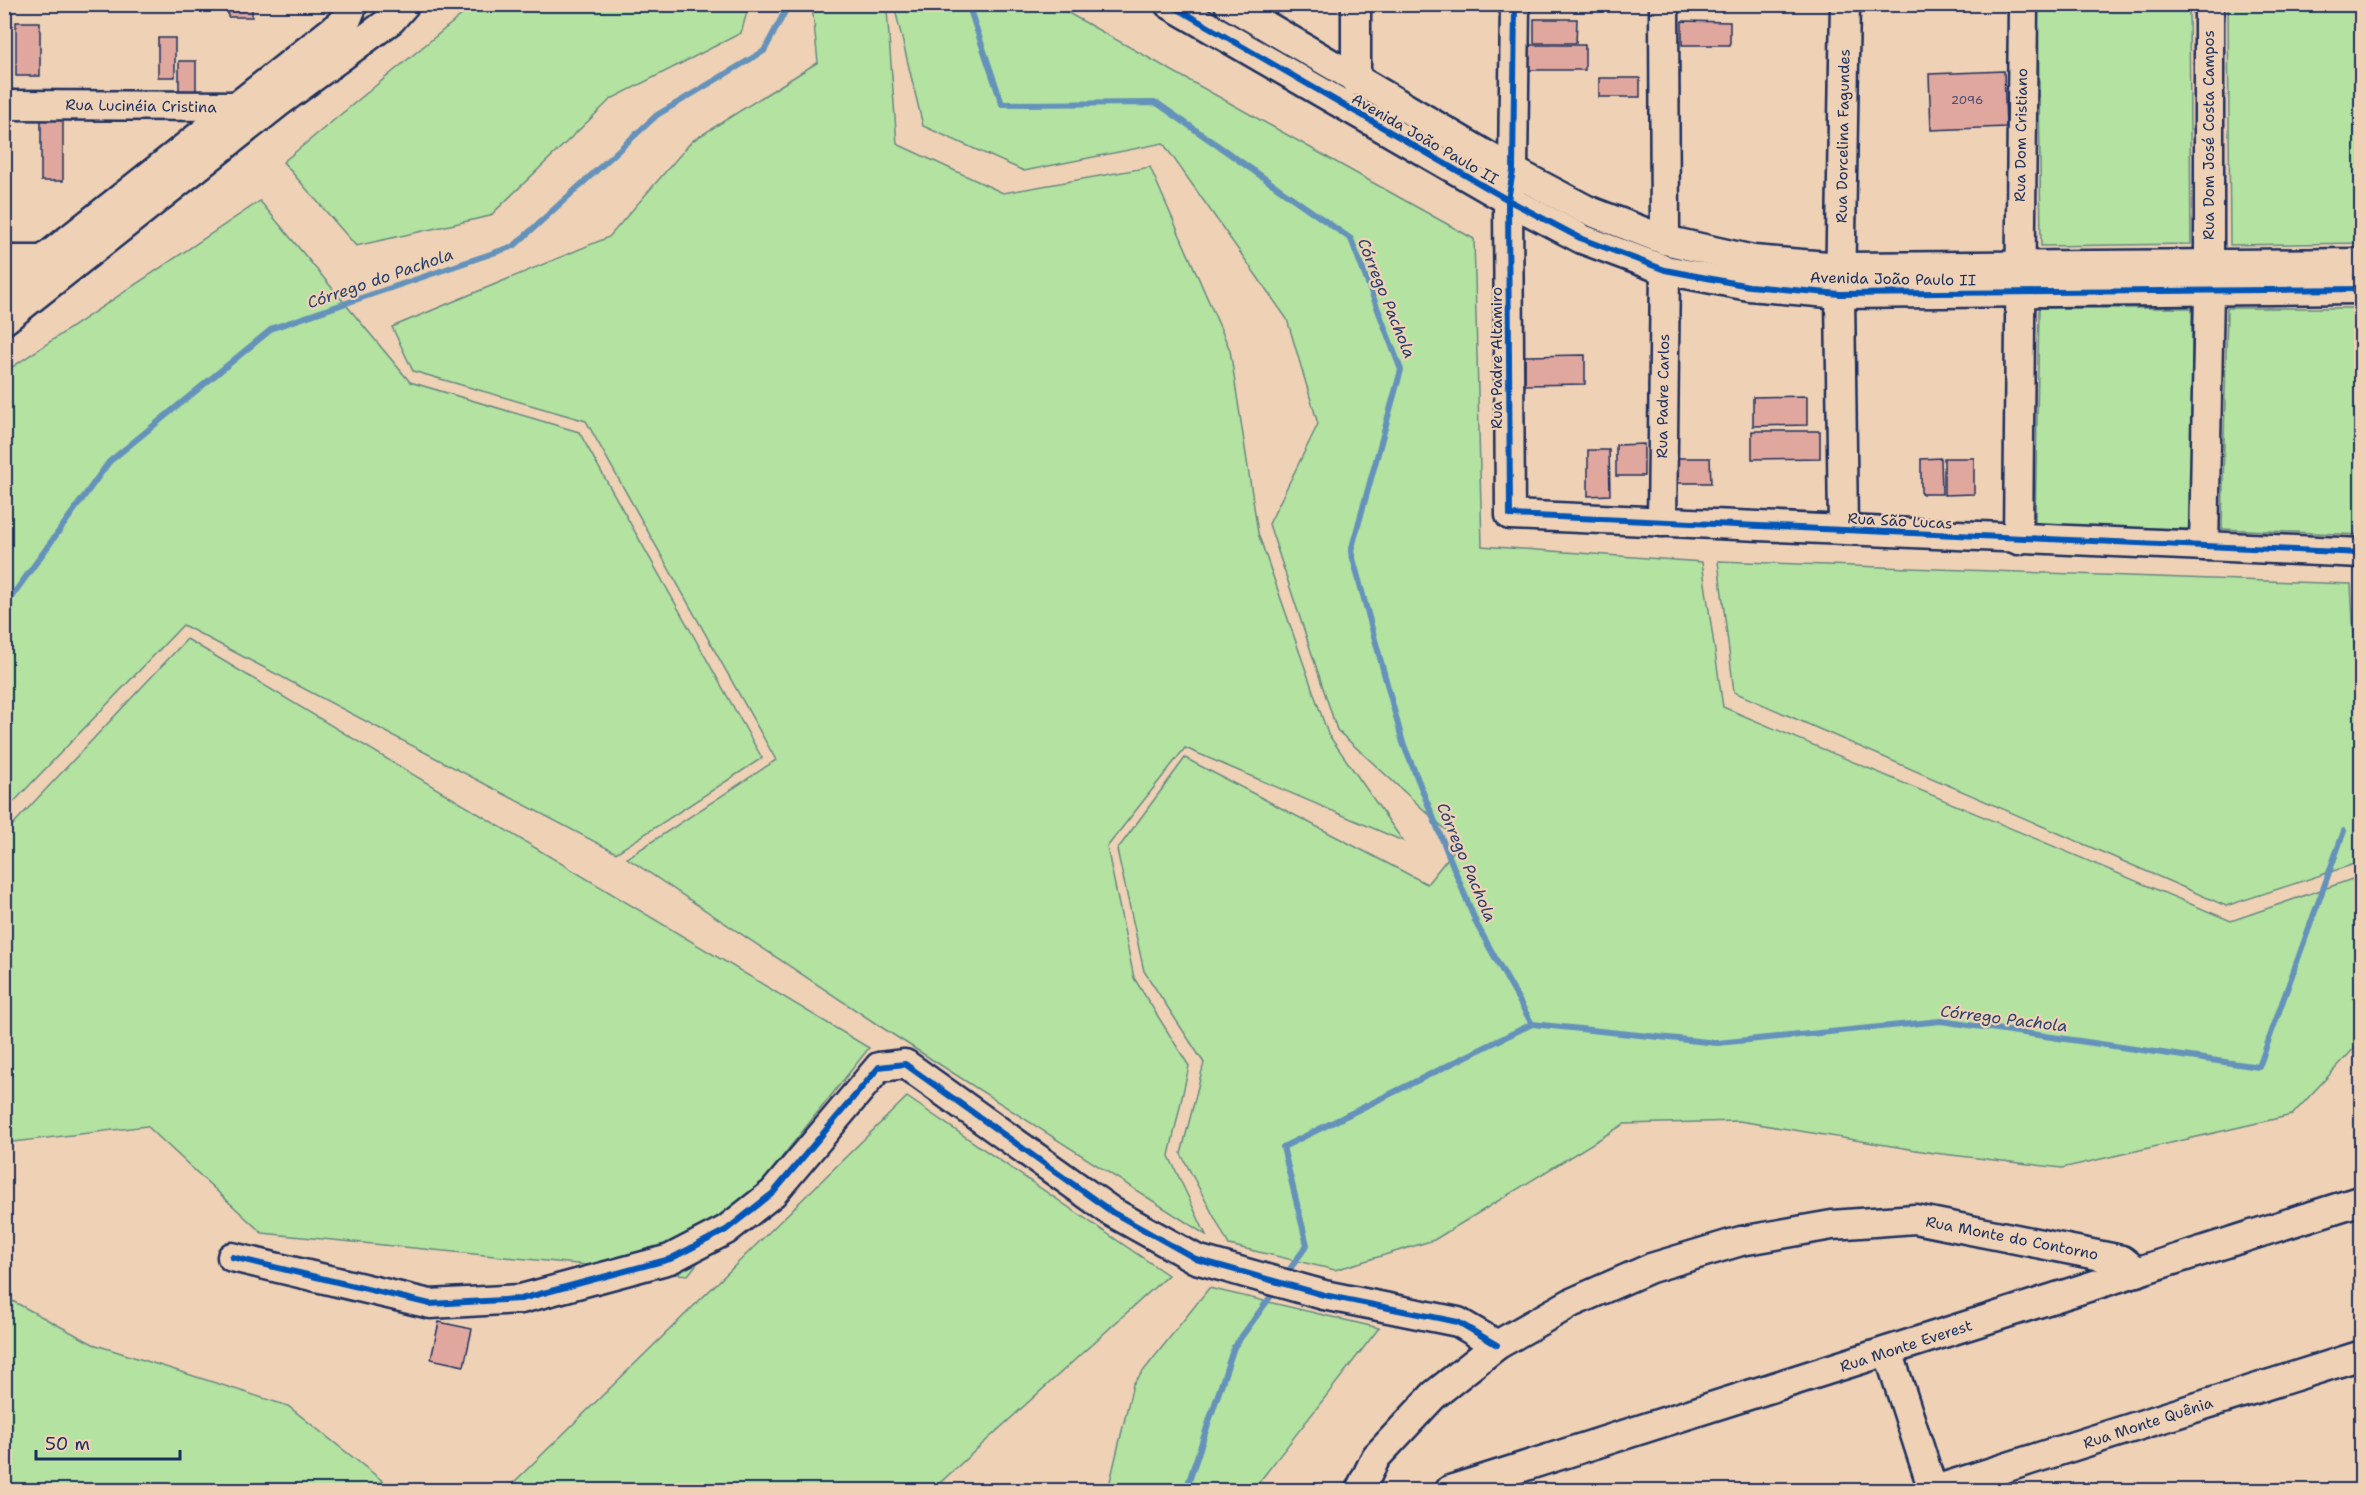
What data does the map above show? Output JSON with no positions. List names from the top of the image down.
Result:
{
  "streets": {
    "street": [
      "Rua Lucinéia Cristina",
      "Rua Dom Cristiano",
      "Rua Dom José Costa Campos",
      "Rua Dorcelina Fagundes",
      "Avenida João Paulo II",
      "Rua Padre Altamiro",
      "Rua Padre Carlos",
      "Rua São Lucas",
      "Rua Monte do Contorno",
      "Rua Monte Everest",
      "Rua Monte Quênia"
    ]
  },
  "crossings": [
    ["Rua Dom Cristiano", "Avenida João Paulo II"],
    ["Rua Dom Cristiano", "Rua São Lucas"],
    ["Rua Dom José Costa Campos", "Avenida João Paulo II"],
    ["Rua Dom José Costa Campos", "Rua São Lucas"],
    ["Rua Dorcelina Fagundes", "Avenida João Paulo II"],
    ["Rua Dorcelina Fagundes", "Rua São Lucas"],
    ["Avenida João Paulo II", "Rua Padre Altamiro"],
    ["Avenida João Paulo II", "Rua Padre Carlos"],
    ["Rua Padre Altamiro", "Rua São Lucas"],
    ["Rua Padre Carlos", "Rua São Lucas"],
    ["Rua Monte do Contorno", "Rua Monte Everest"]
  ],
  "water": ["Córrego do Pachola", "Córrego Pachola"],
  "house_numbers": ["2096"],
  "scale_bar": "50 m"
}
